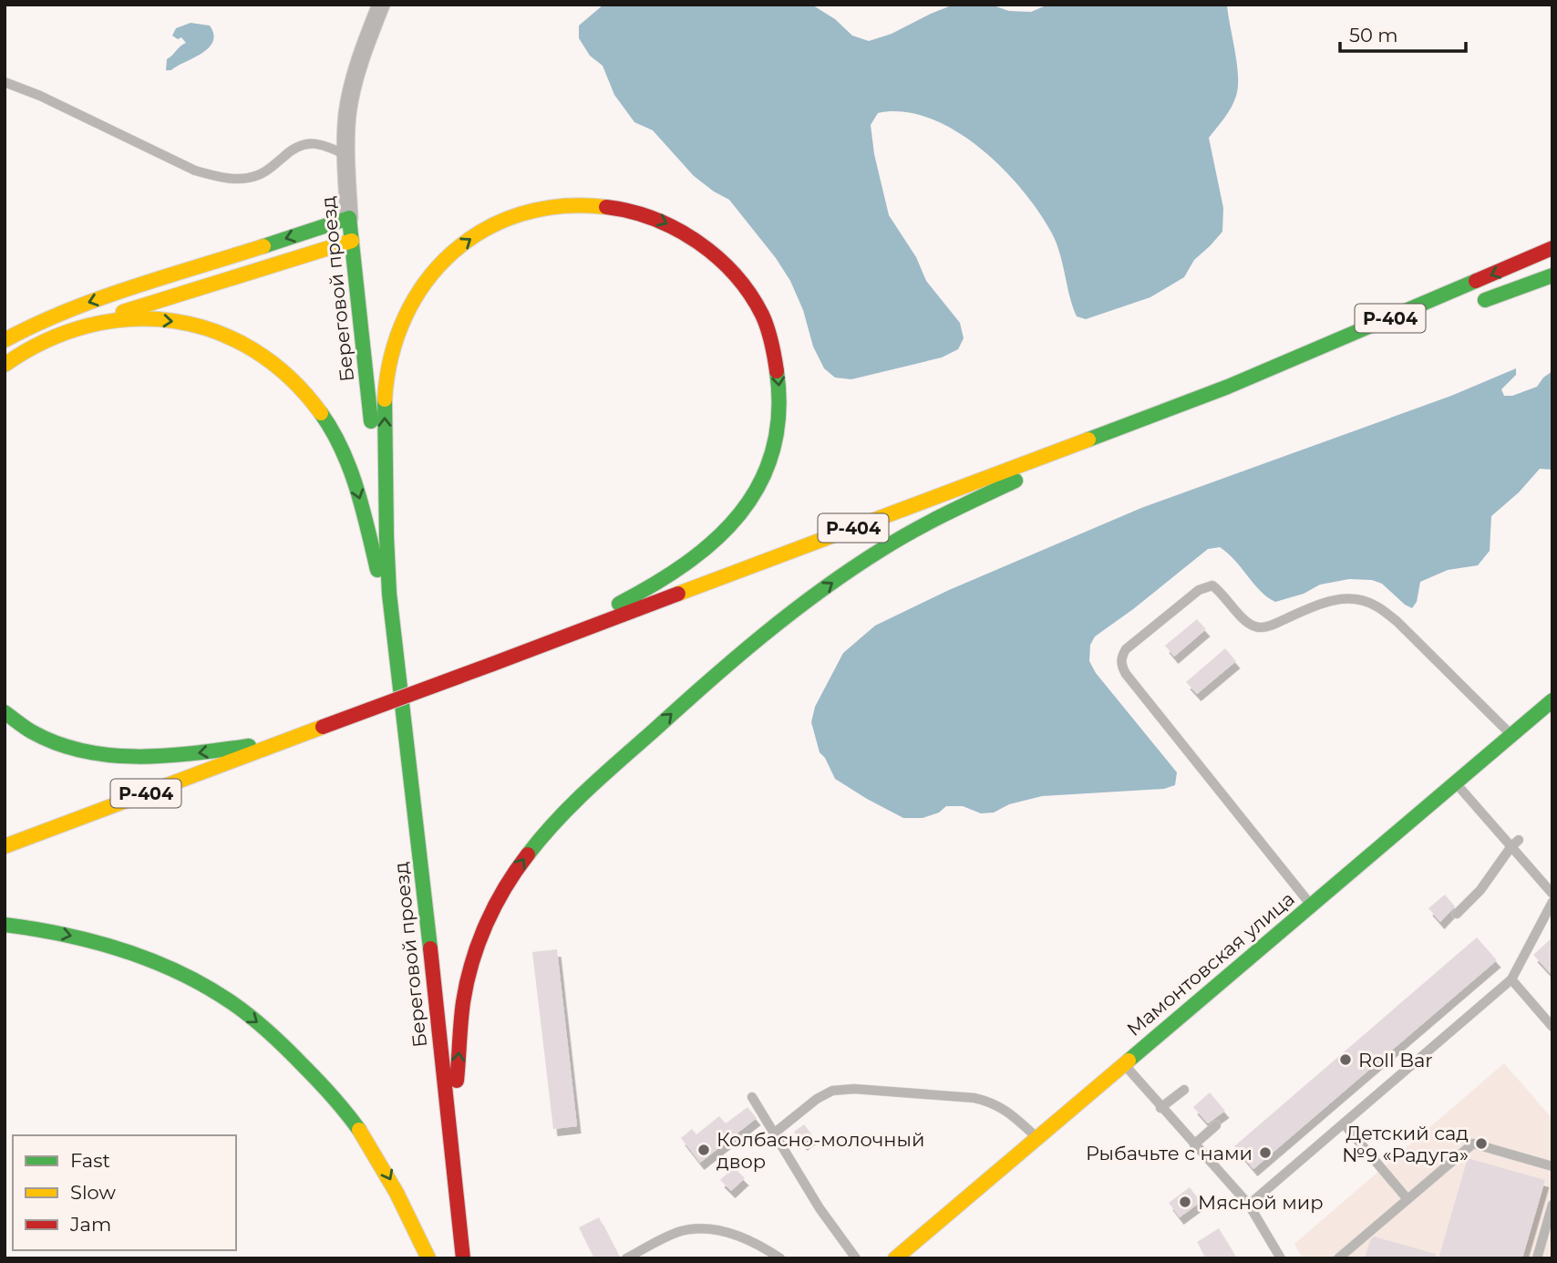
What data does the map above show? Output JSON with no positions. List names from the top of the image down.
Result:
{
  "streets": {
    "main road": ["Береговой проезд", "Р-404", "Мамонтовская улица"]
  },
  "places": [
    "Roll Bar",
    "Детский сад №9 «Радуга»",
    "Колбасно-молочный двор",
    "Рыбачьте с нами",
    "Мясной мир"
  ],
  "legend": ["Fast", "Slow", "Jam"],
  "scale_bar": "50 m"
}
